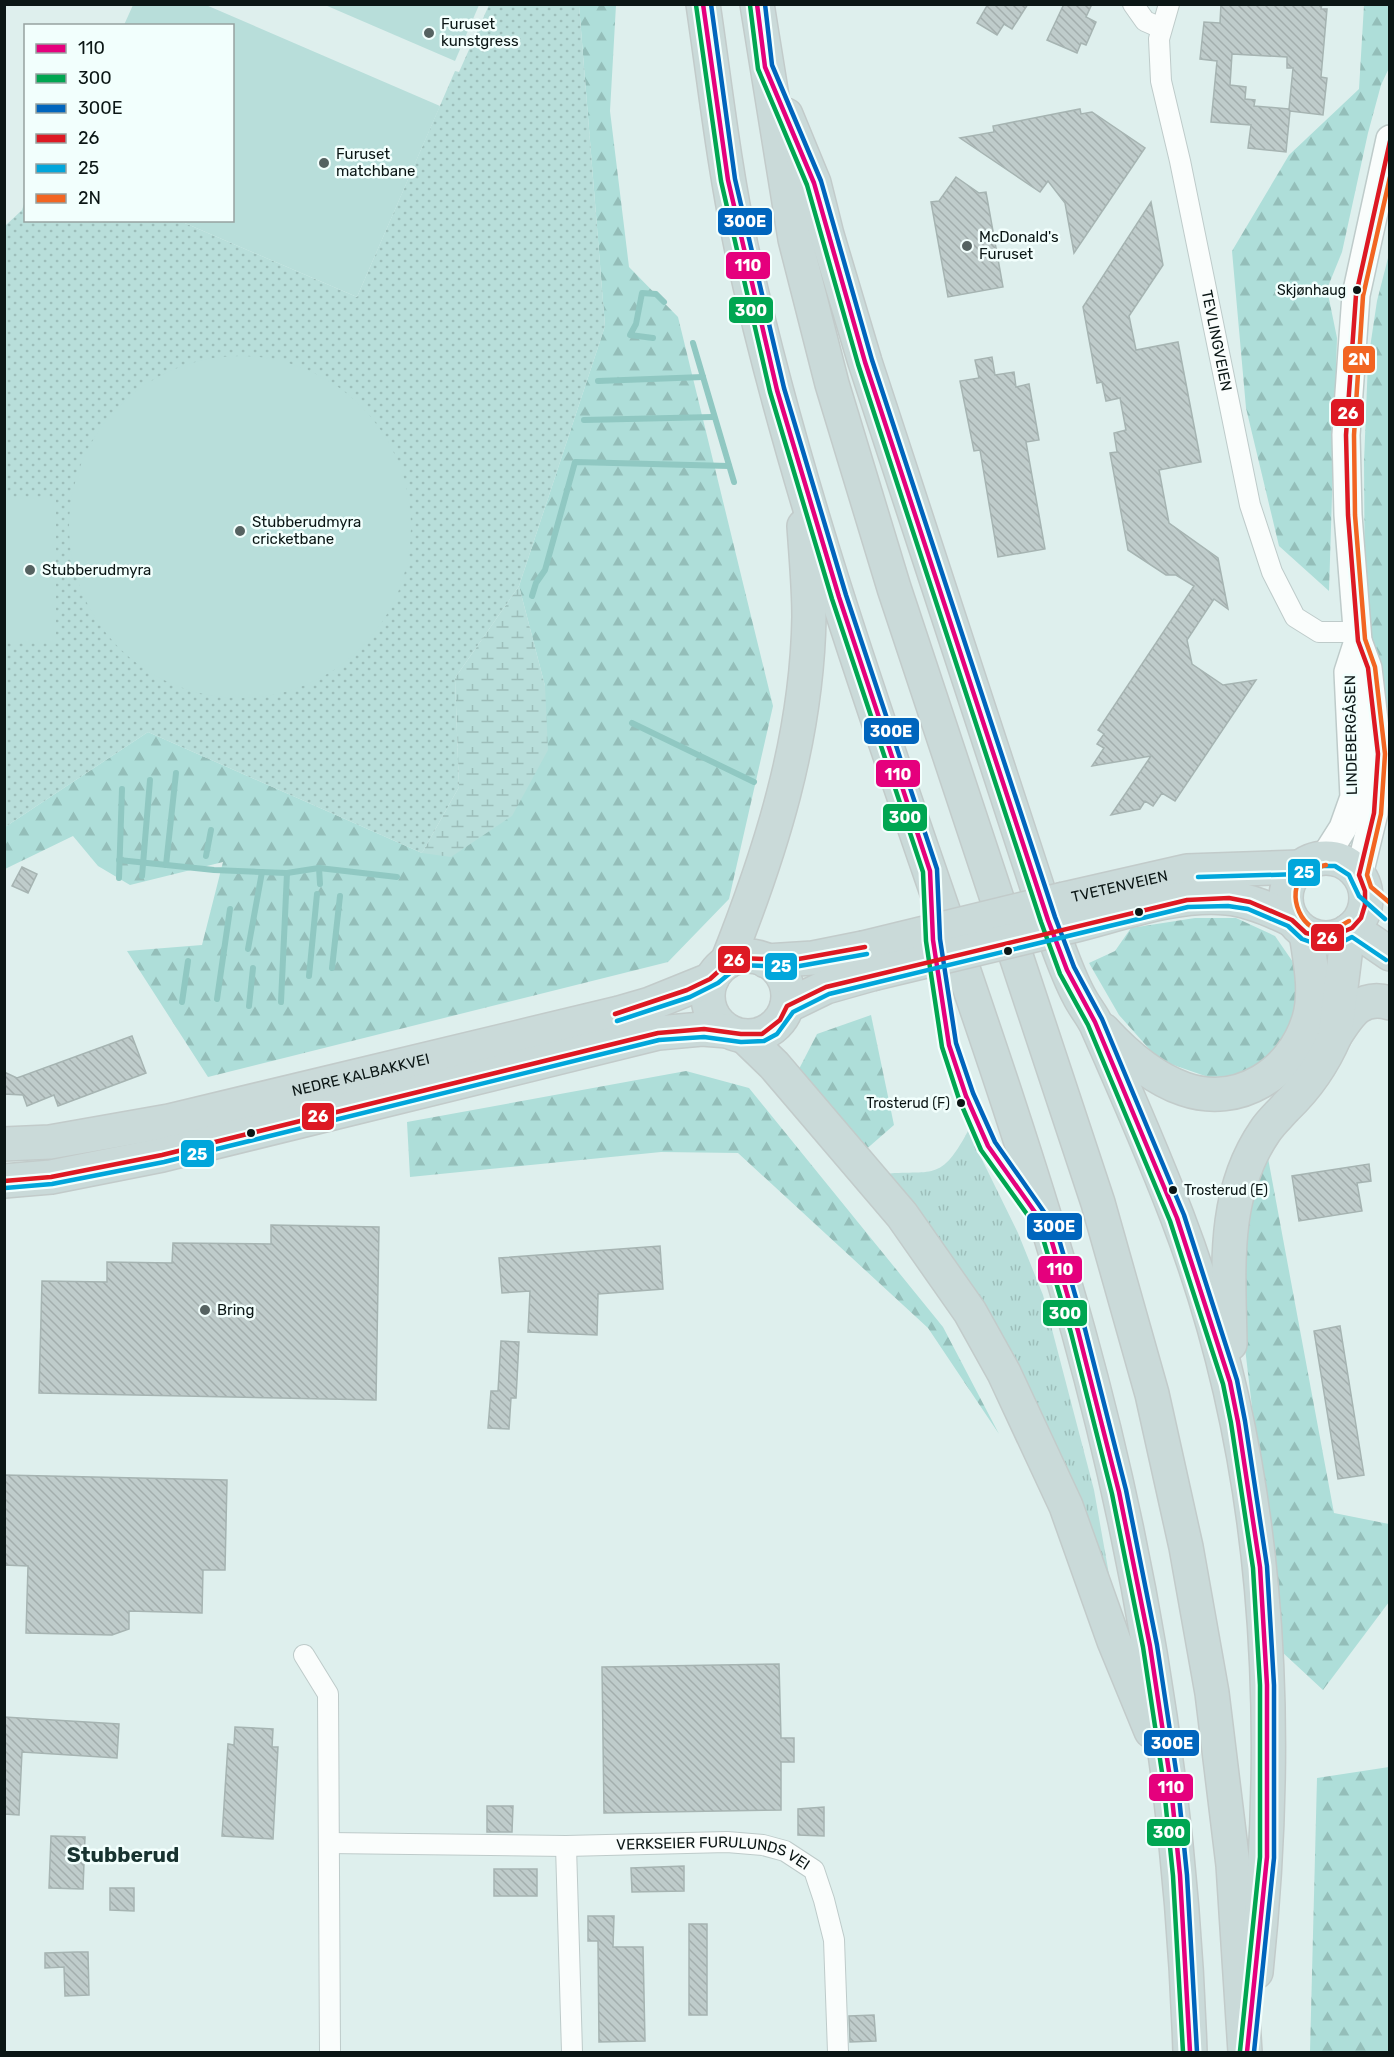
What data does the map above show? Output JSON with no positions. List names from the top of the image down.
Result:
{
  "streets": {
    "highway": ["TVETENVEIEN", "NEDRE KALBAKKVEI"],
    "street": ["TEVLINGVEIEN", "LINDEBERGÅSEN", "VERKSEIER FURULUNDS VEI"]
  },
  "crossings": [
    ["TEVLINGVEIEN", "LINDEBERGÅSEN"],
    ["LINDEBERGÅSEN", "TVETENVEIEN"],
    ["TVETENVEIEN", "NEDRE KALBAKKVEI"]
  ],
  "districts": ["Stubberud"],
  "places": [
    "Furuset kunstgress",
    "Furuset matchbane",
    "McDonald's Furuset",
    "Skjønhaug",
    "Stubberudmyra cricketbane",
    "Stubberudmyra",
    "Trosterud (F)",
    "Trosterud (E)",
    "Bring"
  ],
  "lines": [
    "transit line 110",
    "transit line 300E",
    "transit line 300",
    "transit line 26",
    "transit line 2N",
    "transit line 25"
  ],
  "legend": [
    "110",
    "300",
    "300E",
    "26",
    "25",
    "2N"
  ]
}
